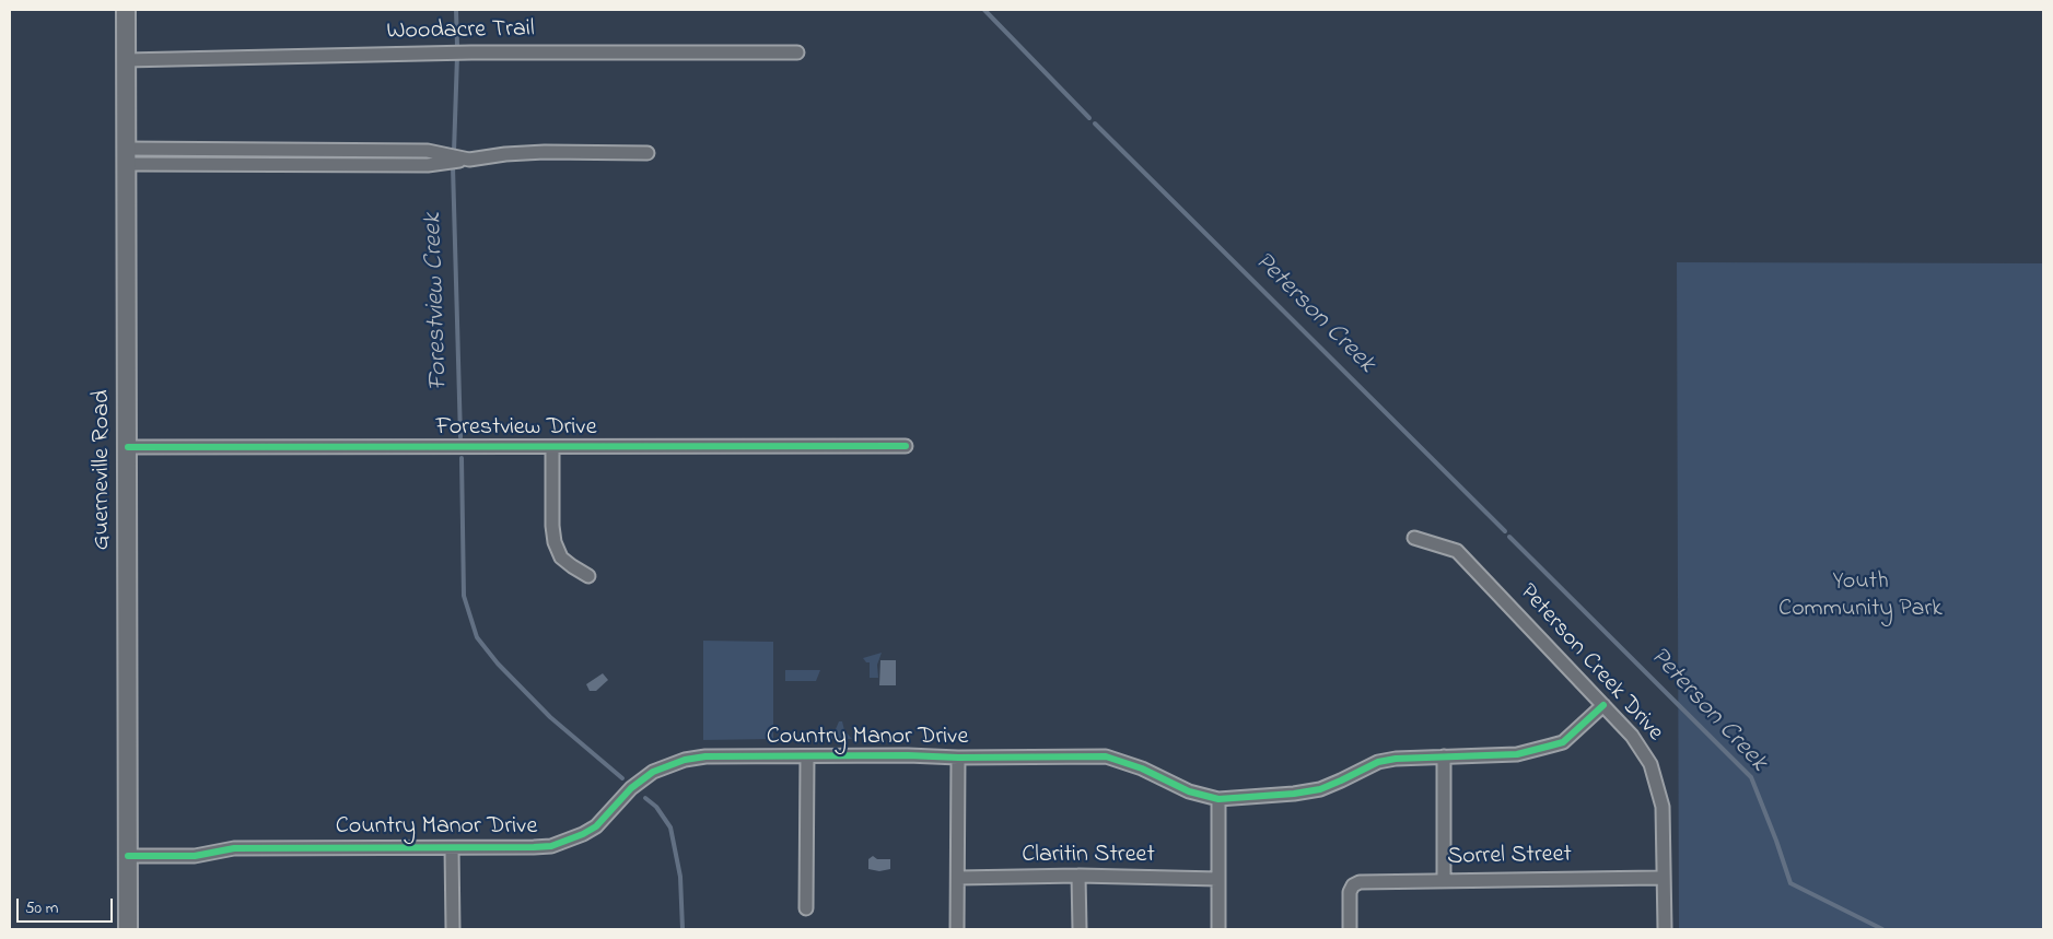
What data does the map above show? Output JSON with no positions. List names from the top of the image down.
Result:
{
  "streets": {
    "main road": ["Guerneville Road"],
    "street": [
      "Woodacre Trail",
      "Forestview Drive",
      "Peterson Creek Drive",
      "Country Manor Drive",
      "Claritin Street",
      "Sorrel Street"
    ]
  },
  "crossings": [
    ["Woodacre Trail", "Guerneville Road"],
    ["Forestview Drive", "Guerneville Road"],
    ["Guerneville Road", "Country Manor Drive"],
    ["Peterson Creek Drive", "Country Manor Drive"],
    ["Peterson Creek Drive", "Sorrel Street"]
  ],
  "water": ["Forestview Creek", "Peterson Creek"],
  "parks": ["Youth Community Park"],
  "scale_bar": "50 m"
}
